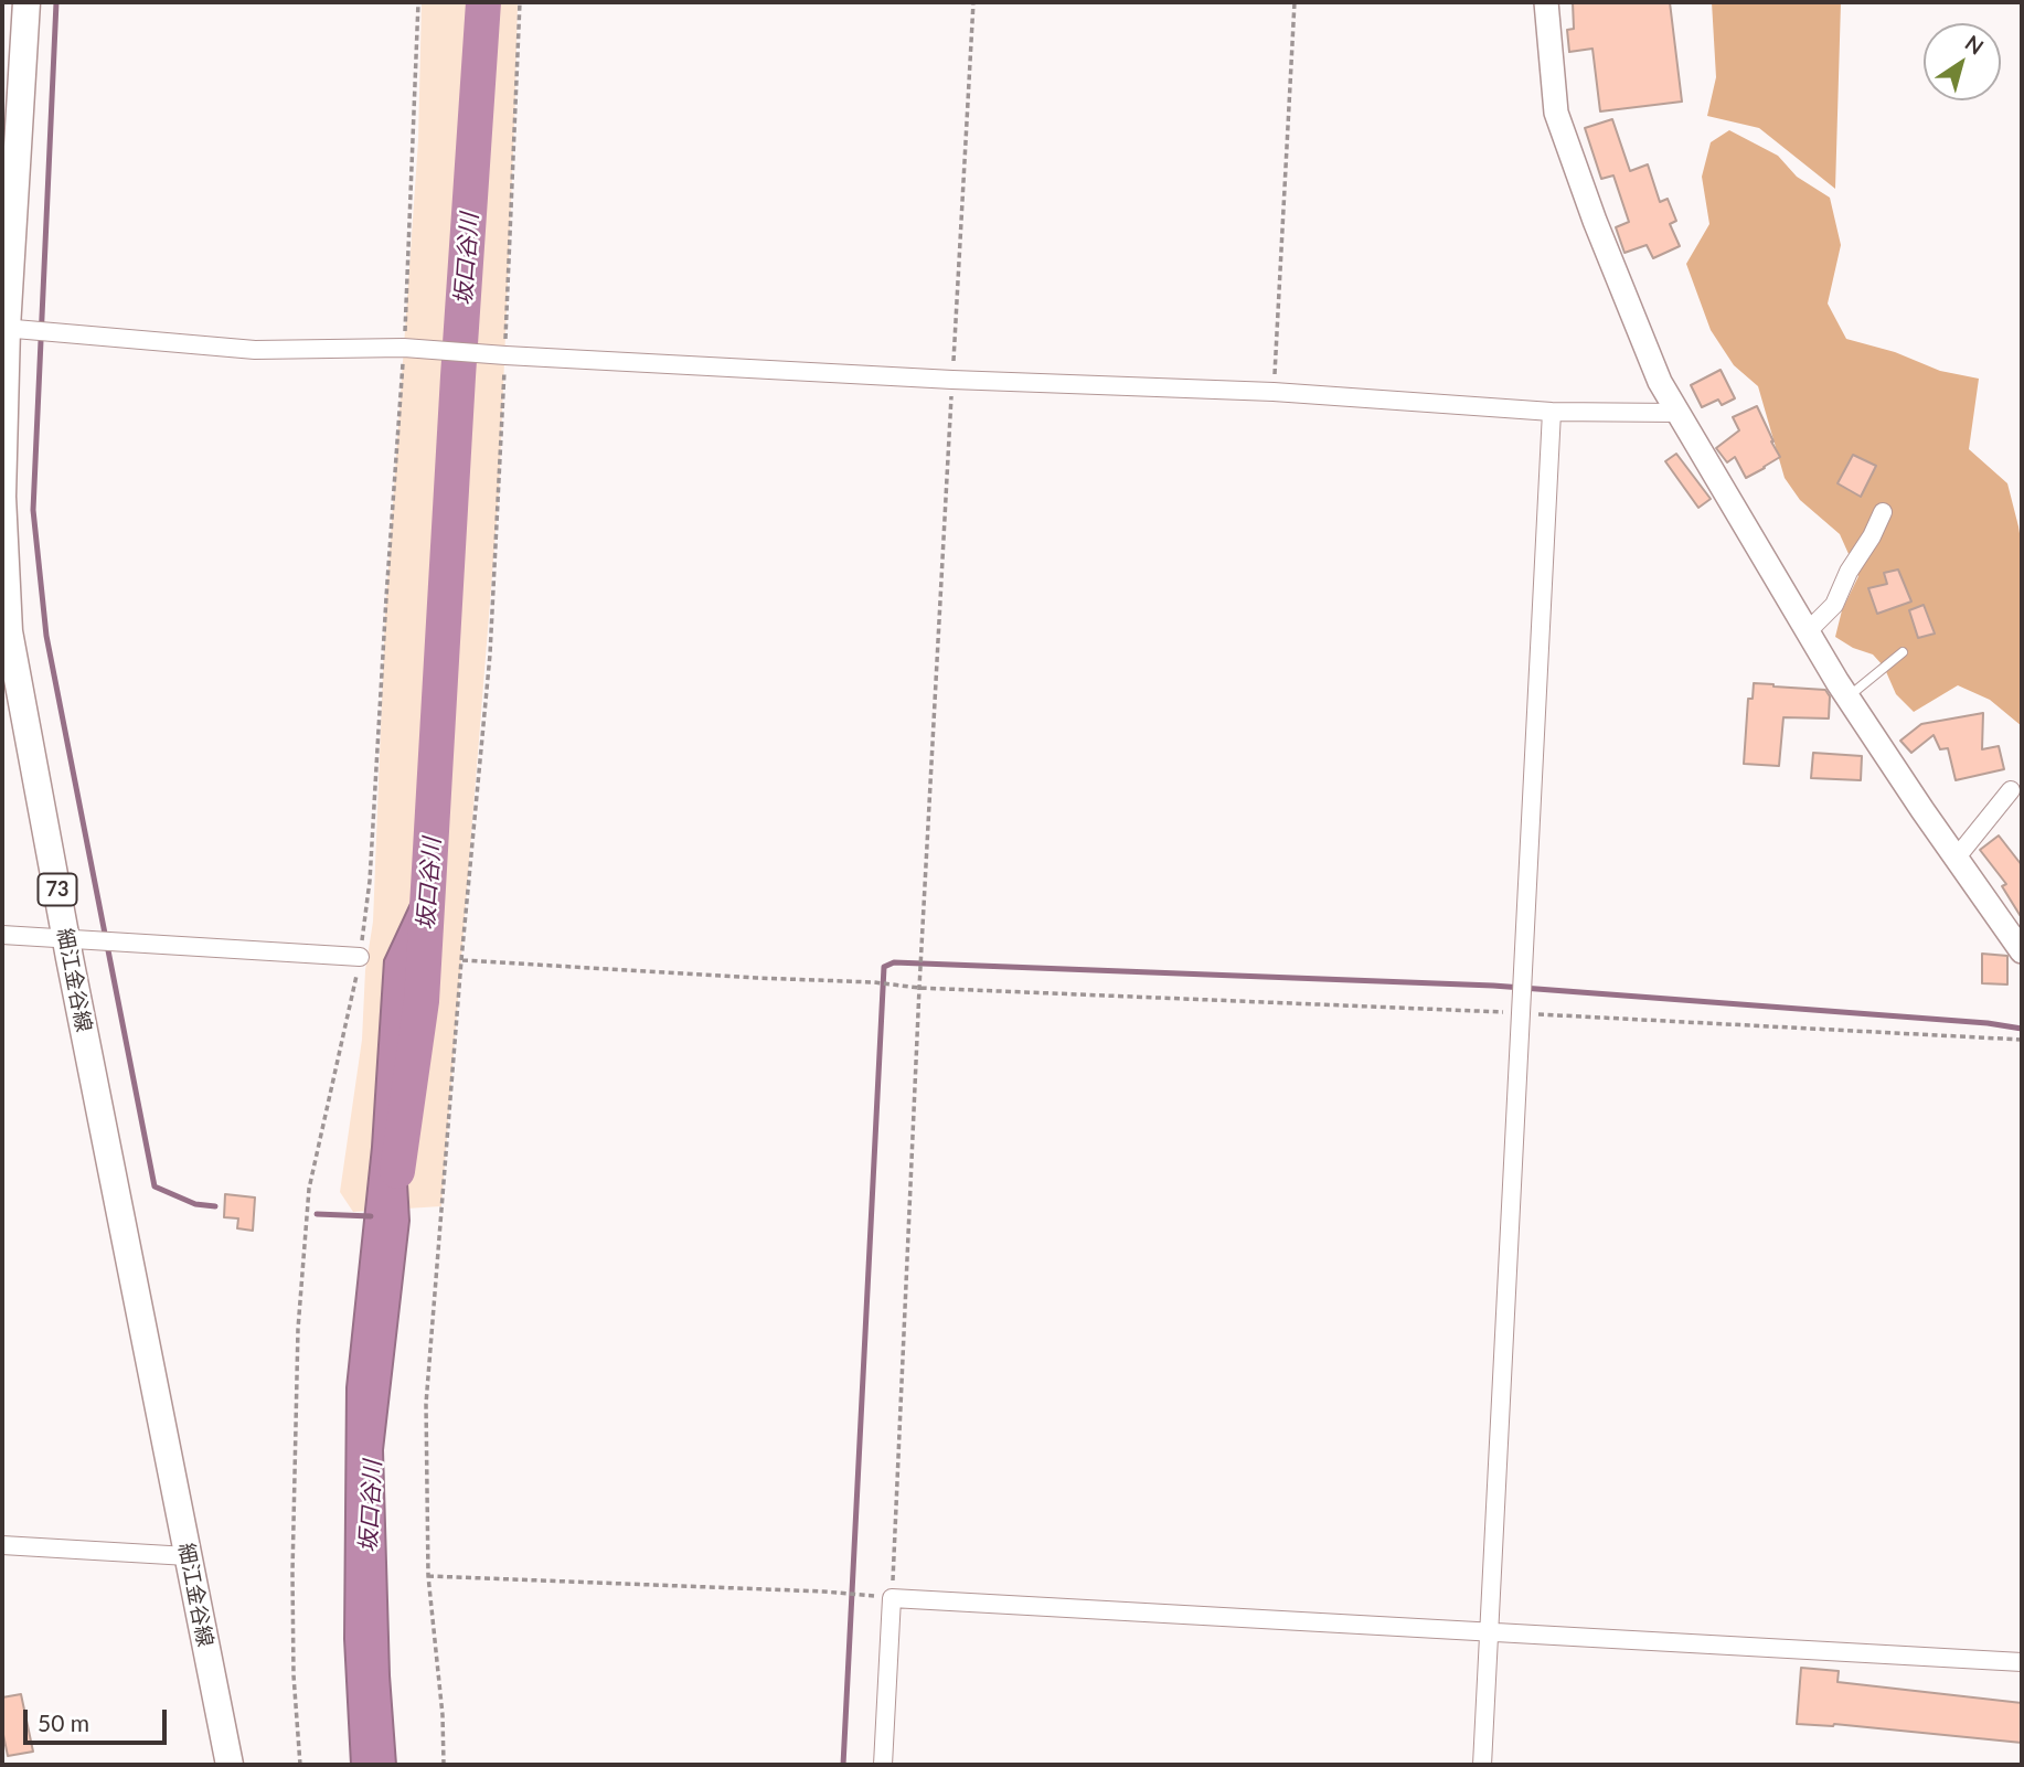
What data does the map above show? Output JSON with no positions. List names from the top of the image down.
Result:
{
  "streets": {
    "main road": ["73", "細江金谷線"]
  },
  "water": ["坂口谷川"],
  "scale_bar": "50 m",
  "north": "top right"
}
